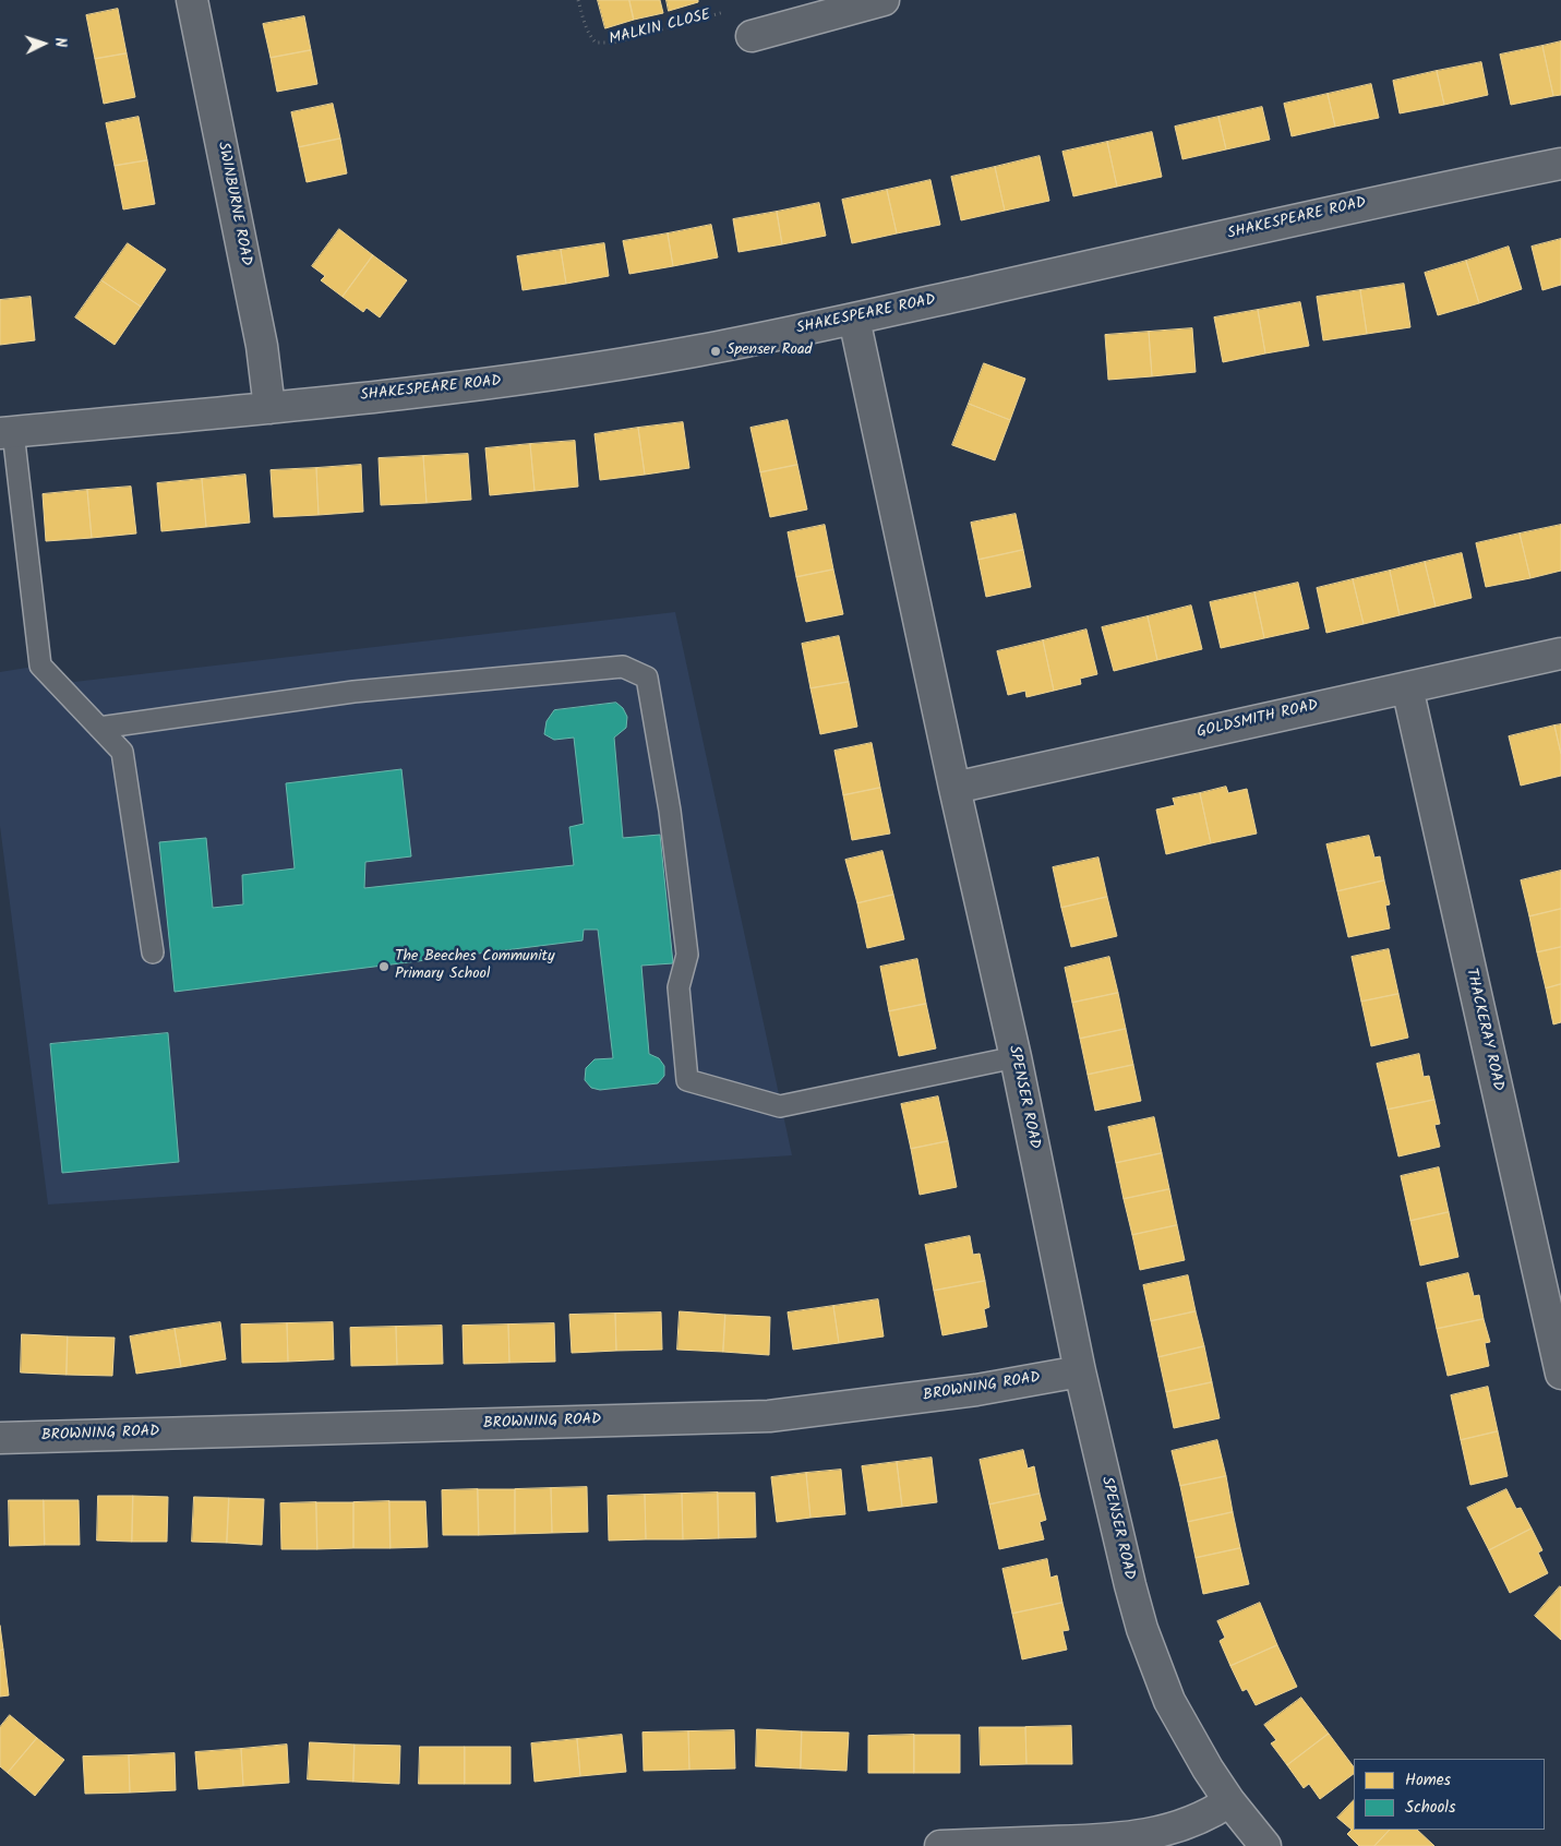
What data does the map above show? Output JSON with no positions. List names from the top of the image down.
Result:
{
  "streets": {
    "street": [
      "SWINBURNE ROAD",
      "SHAKESPEARE ROAD",
      "GOLDSMITH ROAD",
      "THACKERAY ROAD",
      "SPENSER ROAD",
      "BROWNING ROAD"
    ],
    "path": ["MALKIN CLOSE"]
  },
  "crossings": [
    ["SWINBURNE ROAD", "SHAKESPEARE ROAD"],
    ["SHAKESPEARE ROAD", "SPENSER ROAD"],
    ["GOLDSMITH ROAD", "THACKERAY ROAD"],
    ["GOLDSMITH ROAD", "SPENSER ROAD"],
    ["SPENSER ROAD", "BROWNING ROAD"]
  ],
  "places": ["Spenser Road", "The Beeches Community Primary School"],
  "legend": ["Homes", "Schools"],
  "north": "right"
}
